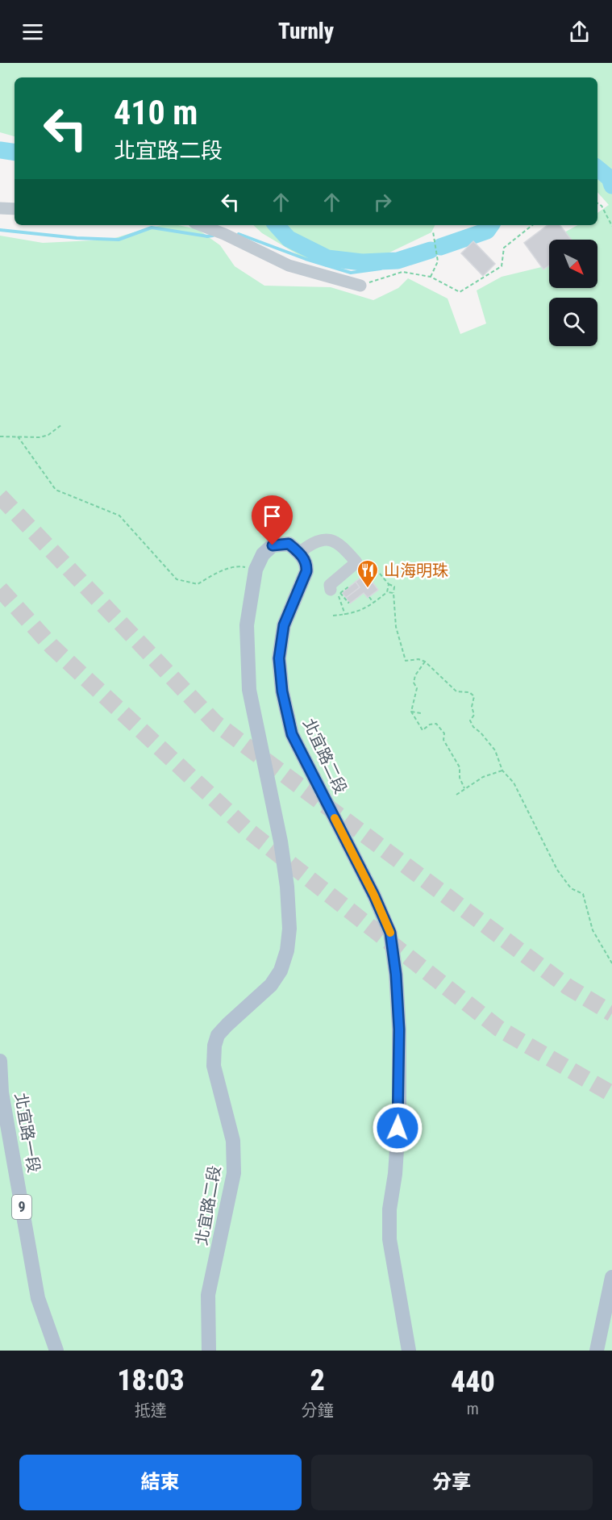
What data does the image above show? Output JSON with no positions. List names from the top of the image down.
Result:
{
  "streets": {
    "main road": ["北宜路二段", "北宜路一段", "9"]
  },
  "places": {
    "restaurant": ["山海明珠"]
  },
  "north": "bottom right",
  "page": {
    "header": "Turnly",
    "turn": ["410 m", "北宜路二段"],
    "eta": [
      "18:03",
      "抵達",
      "2",
      "分鐘",
      "440",
      "m"
    ],
    "buttons": ["結束", "分享"]
  }
}
